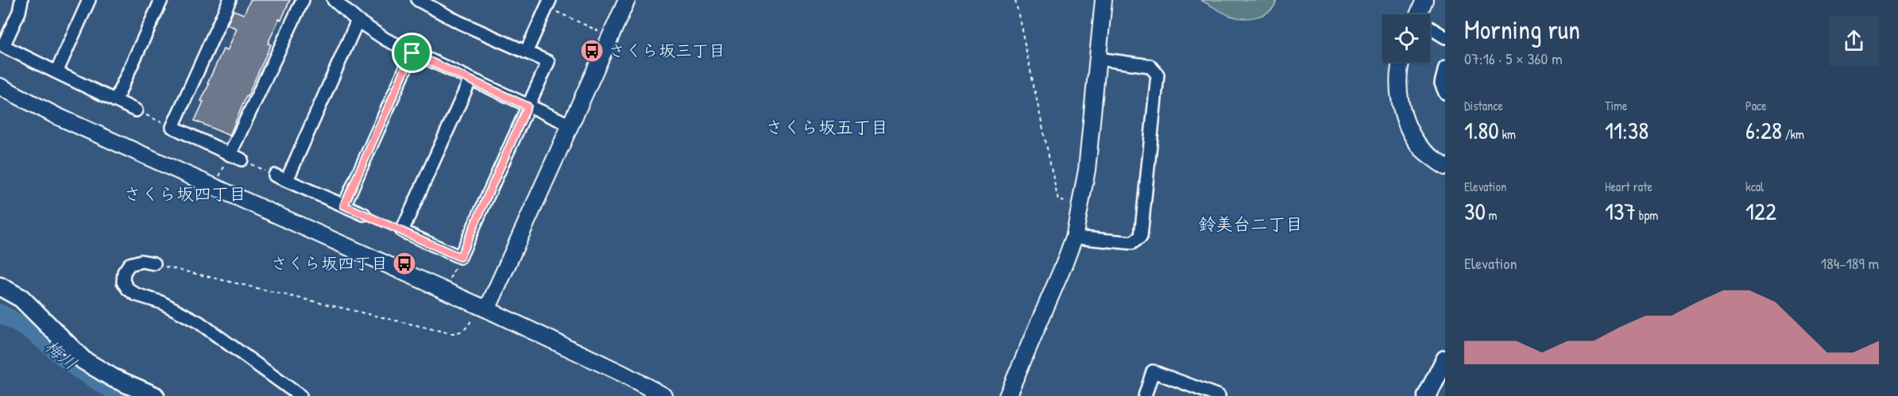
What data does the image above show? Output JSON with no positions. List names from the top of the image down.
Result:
{
  "districts": ["さくら坂五丁目", "さくら坂四丁目", "鈴美台二丁目"],
  "water": ["梅川"],
  "places": {
    "bus stop": ["さくら坂三丁目", "さくら坂四丁目"]
  },
  "page": {
    "heading": ["Morning run", "07:16 · 5 × 360 m"],
    "stats": [
      ["Distance", "1.80 km"],
      ["Time", "11:38"],
      ["Pace", "6:28 /km"],
      ["Elevation", "30 m"],
      ["Heart rate", "137 bpm"],
      ["kcal", "122"]
    ],
    "chart": ["Elevation", "184–189 m"]
  }
}
